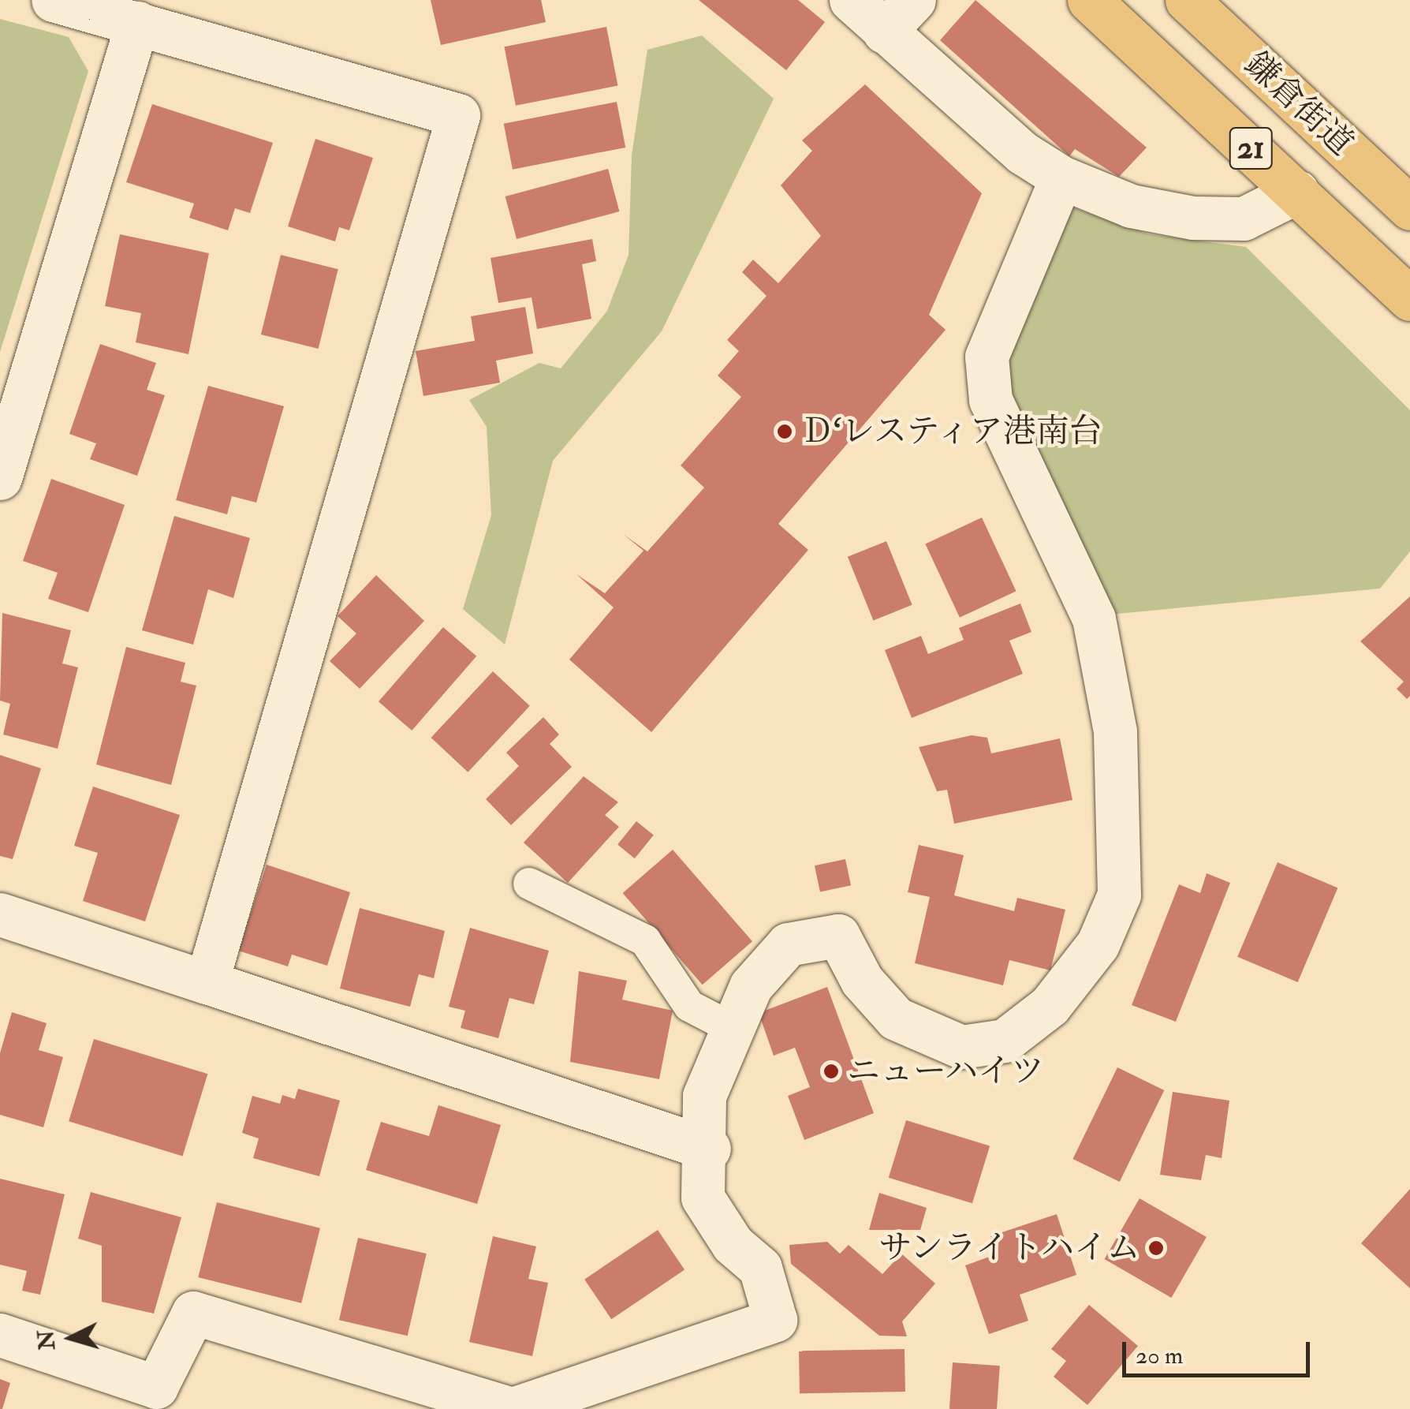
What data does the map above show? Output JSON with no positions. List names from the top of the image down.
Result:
{
  "streets": {
    "main road": ["鎌倉街道", "21"]
  },
  "places": ["Ｄ‘レスティア港南台", "ニューハイツ", "サンライトハイム"],
  "scale_bar": "20 m",
  "north": "left"
}
